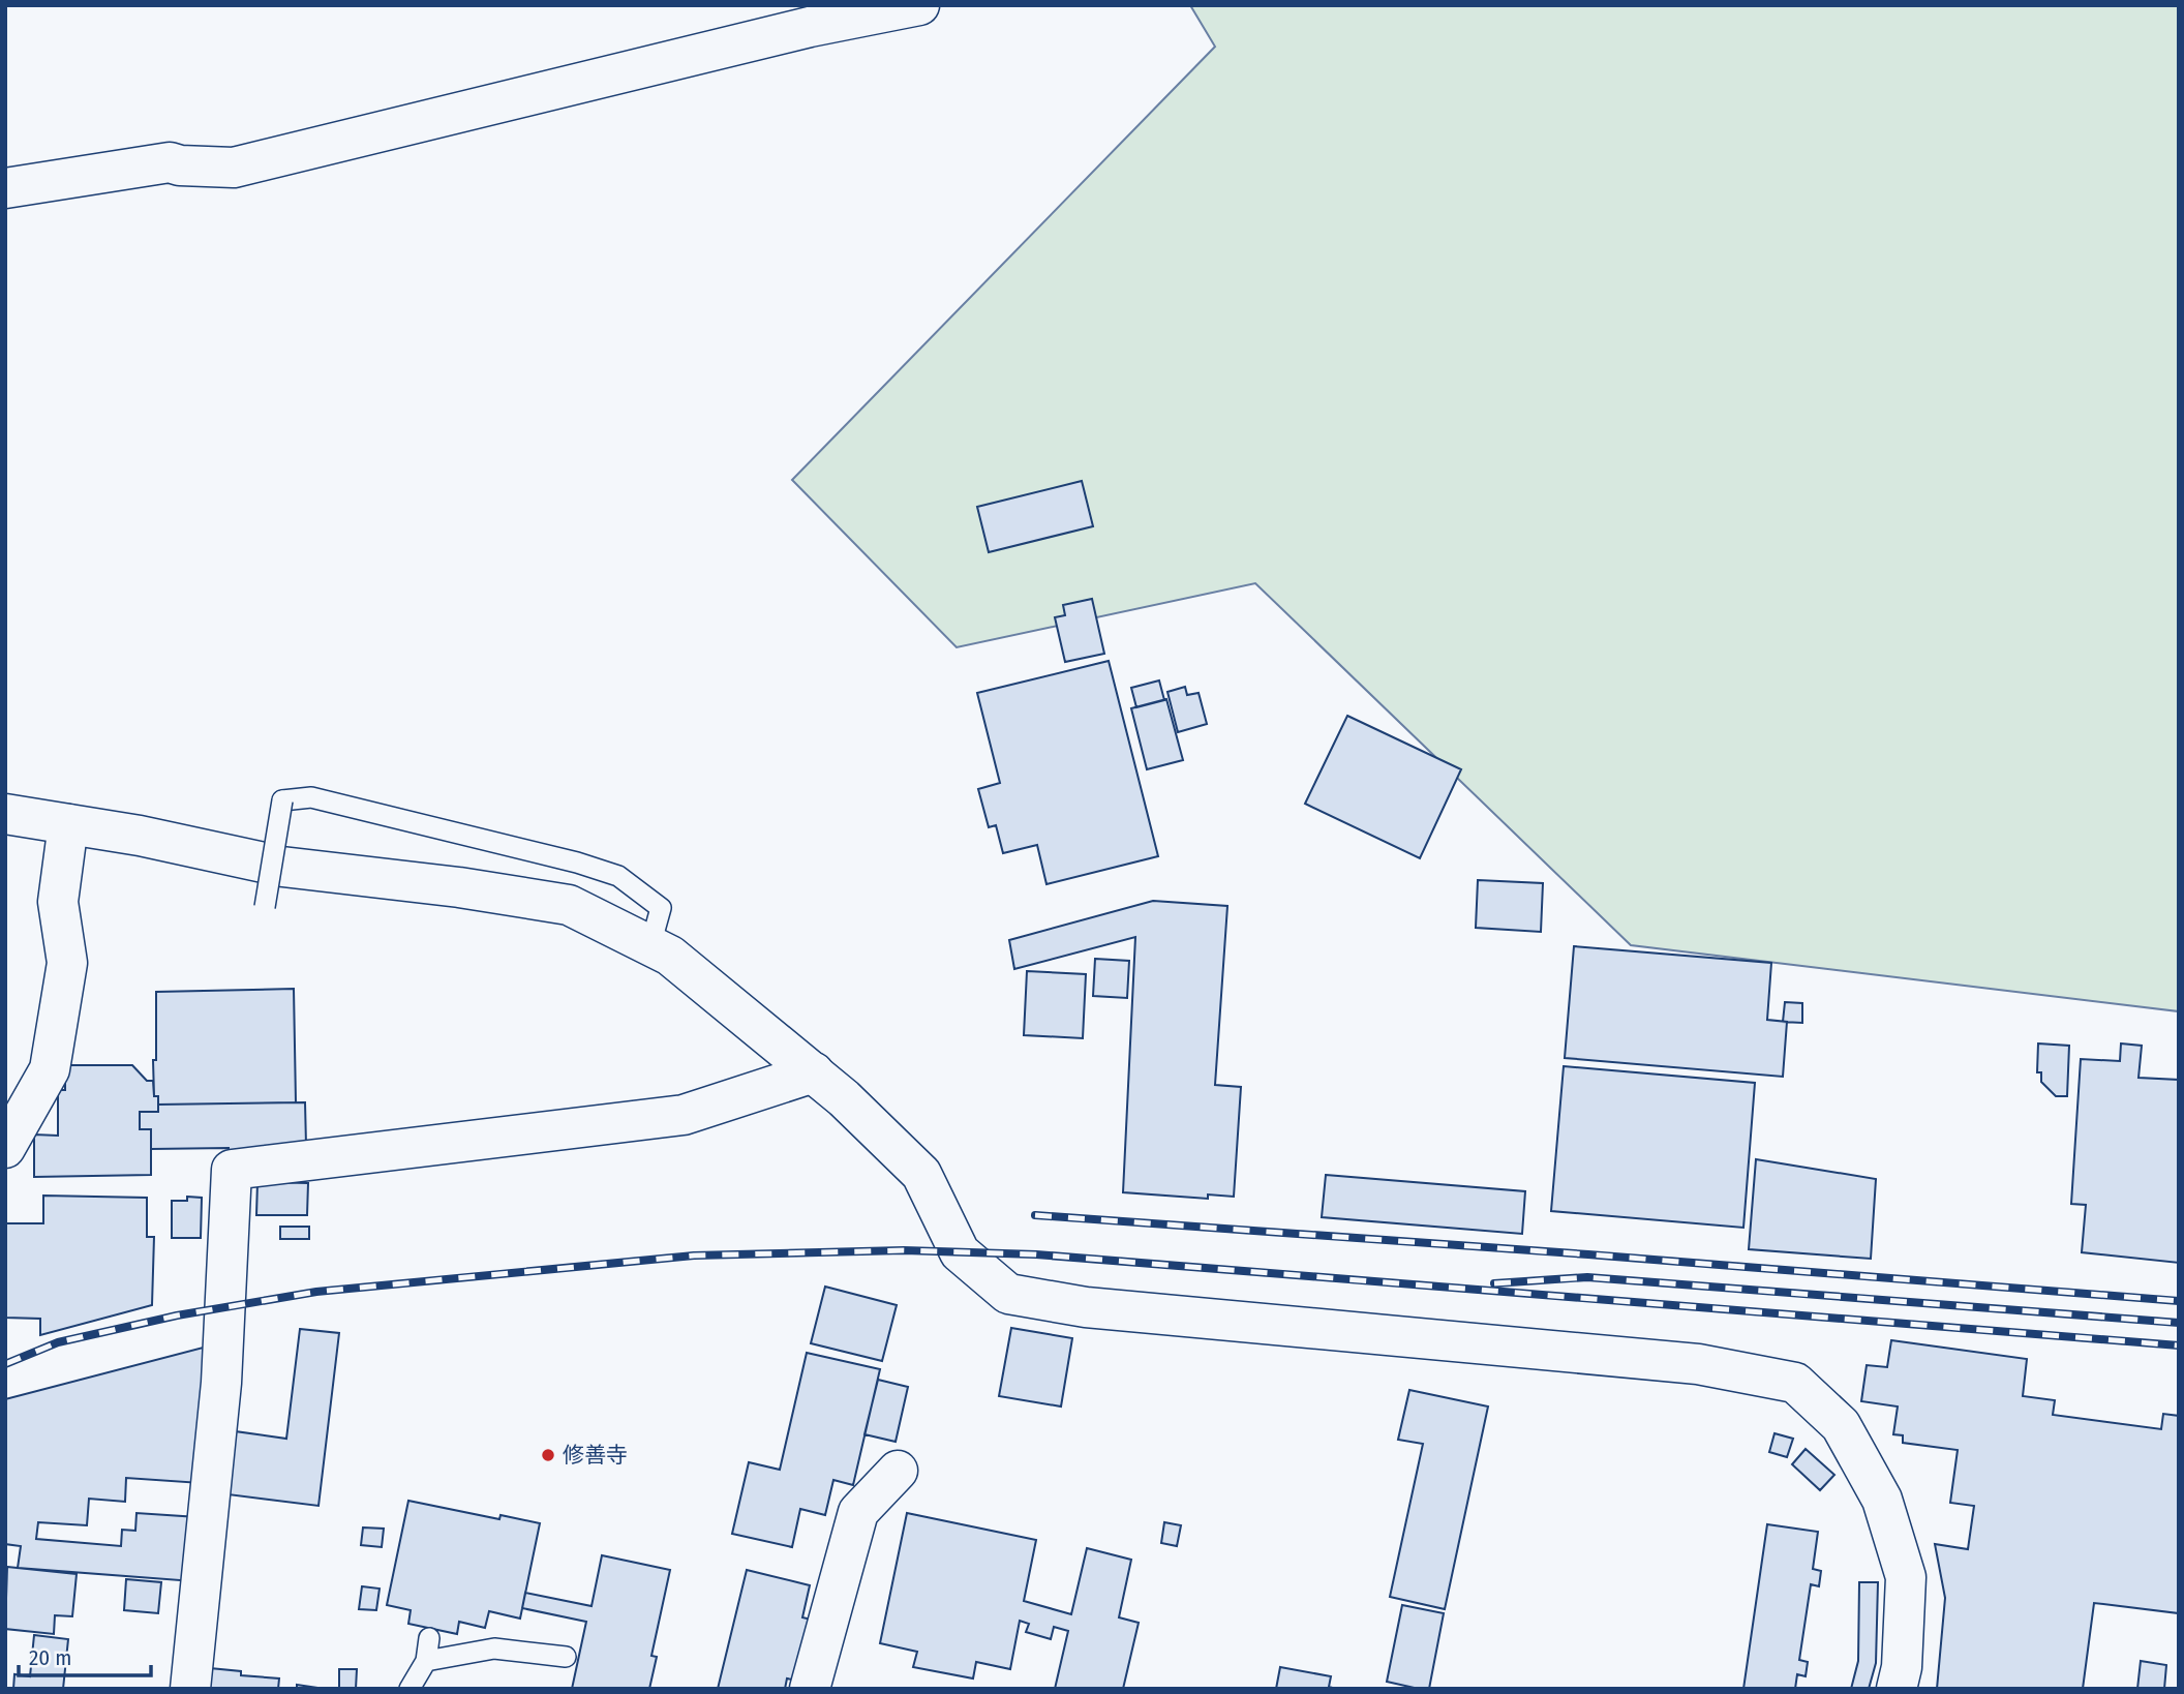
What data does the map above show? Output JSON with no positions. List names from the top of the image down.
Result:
{
  "places": ["修善寺"],
  "scale_bar": "20 m"
}
